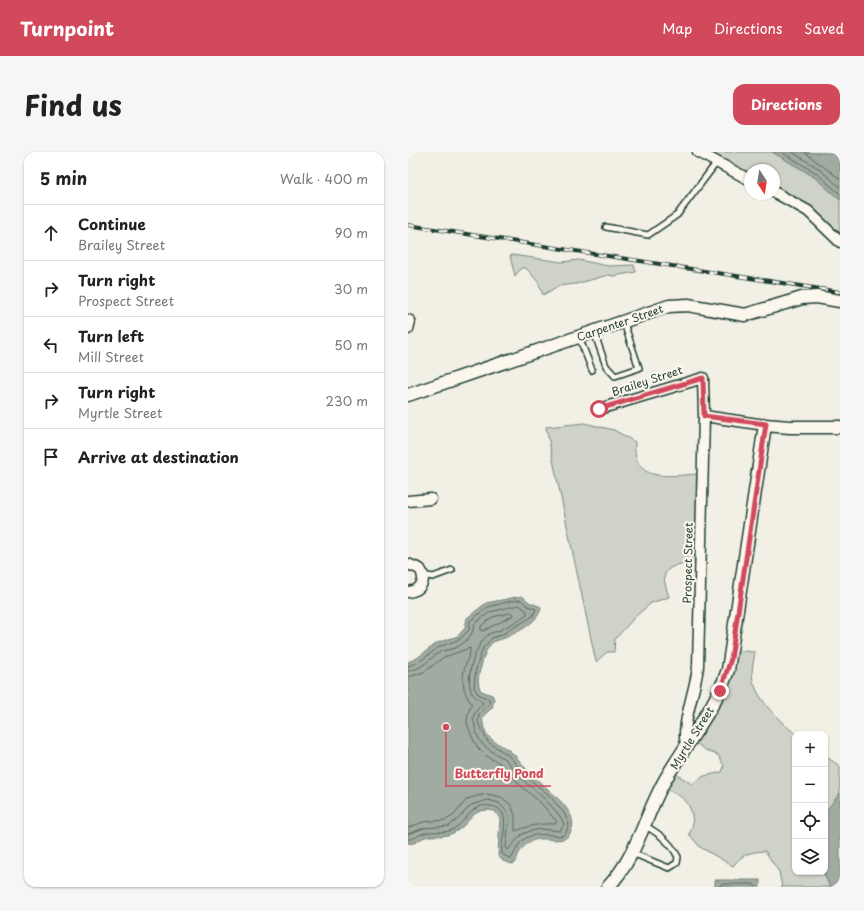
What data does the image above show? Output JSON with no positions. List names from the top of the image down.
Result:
{
  "streets": {
    "street": [
      "Carpenter Street",
      "Brailey Street",
      "Prospect Street",
      "Myrtle Street"
    ]
  },
  "crossings": [
    ["Brailey Street", "Prospect Street"],
    ["Prospect Street", "Myrtle Street"]
  ],
  "places": ["Butterfly Pond"],
  "north": "bottom",
  "page": {
    "header": "Turnpoint",
    "nav": ["Map", "Directions", "Saved"],
    "title": "Find us",
    "buttons": "Directions",
    "heading": ["5 min", "Walk · 400 m"],
    "list": [
      ["Continue", "Brailey Street", "90 m"],
      ["Turn right", "Prospect Street", "30 m"],
      ["Turn left", "Mill Street", "50 m"],
      ["Turn right", "Myrtle Street", "230 m"],
      "Arrive at destination"
    ],
    "map_buttons": ["+", "−"]
  }
}
